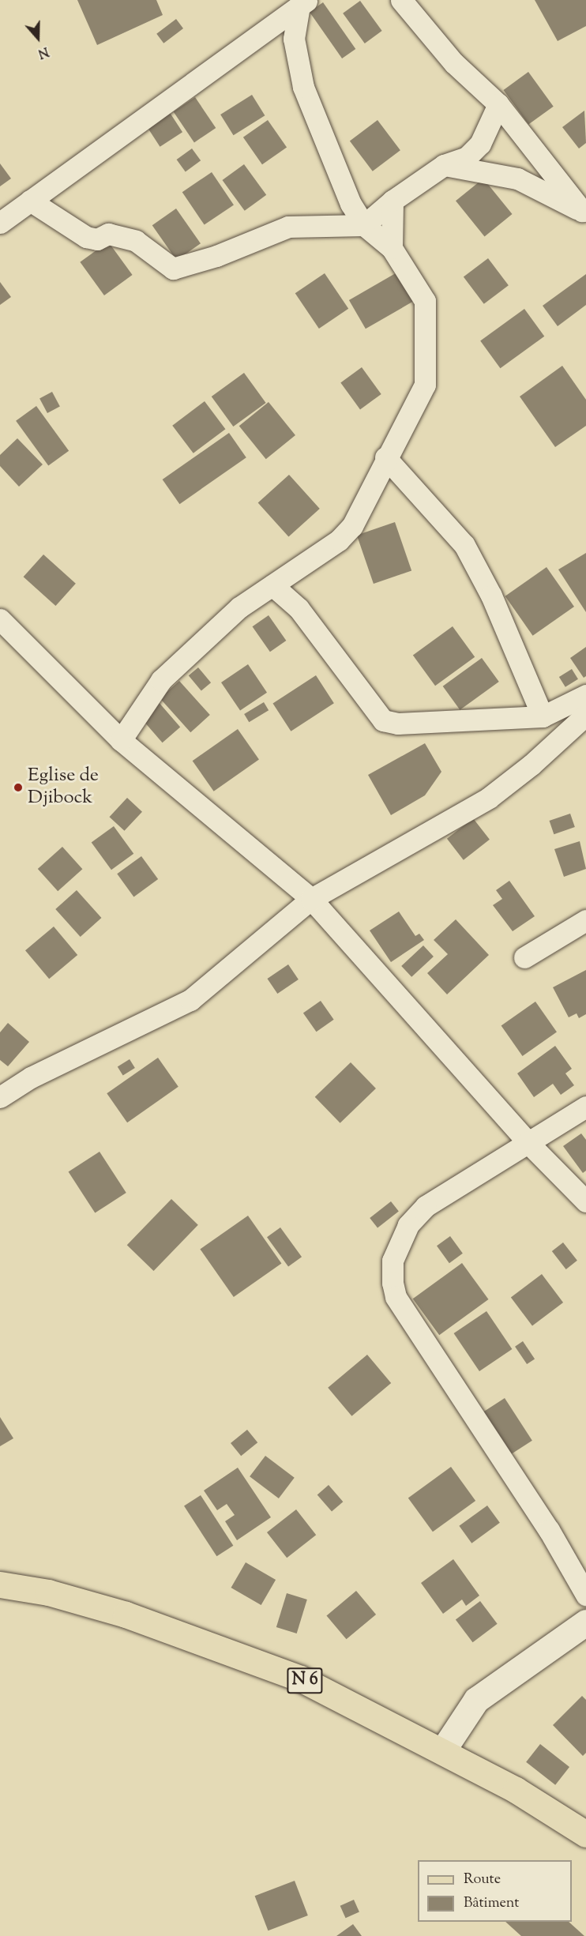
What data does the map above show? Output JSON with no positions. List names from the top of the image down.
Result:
{
  "streets": {
    "main road": ["N 6"]
  },
  "places": ["Eglise de Djibock"],
  "legend": ["Route", "Bâtiment"],
  "north": "bottom"
}
